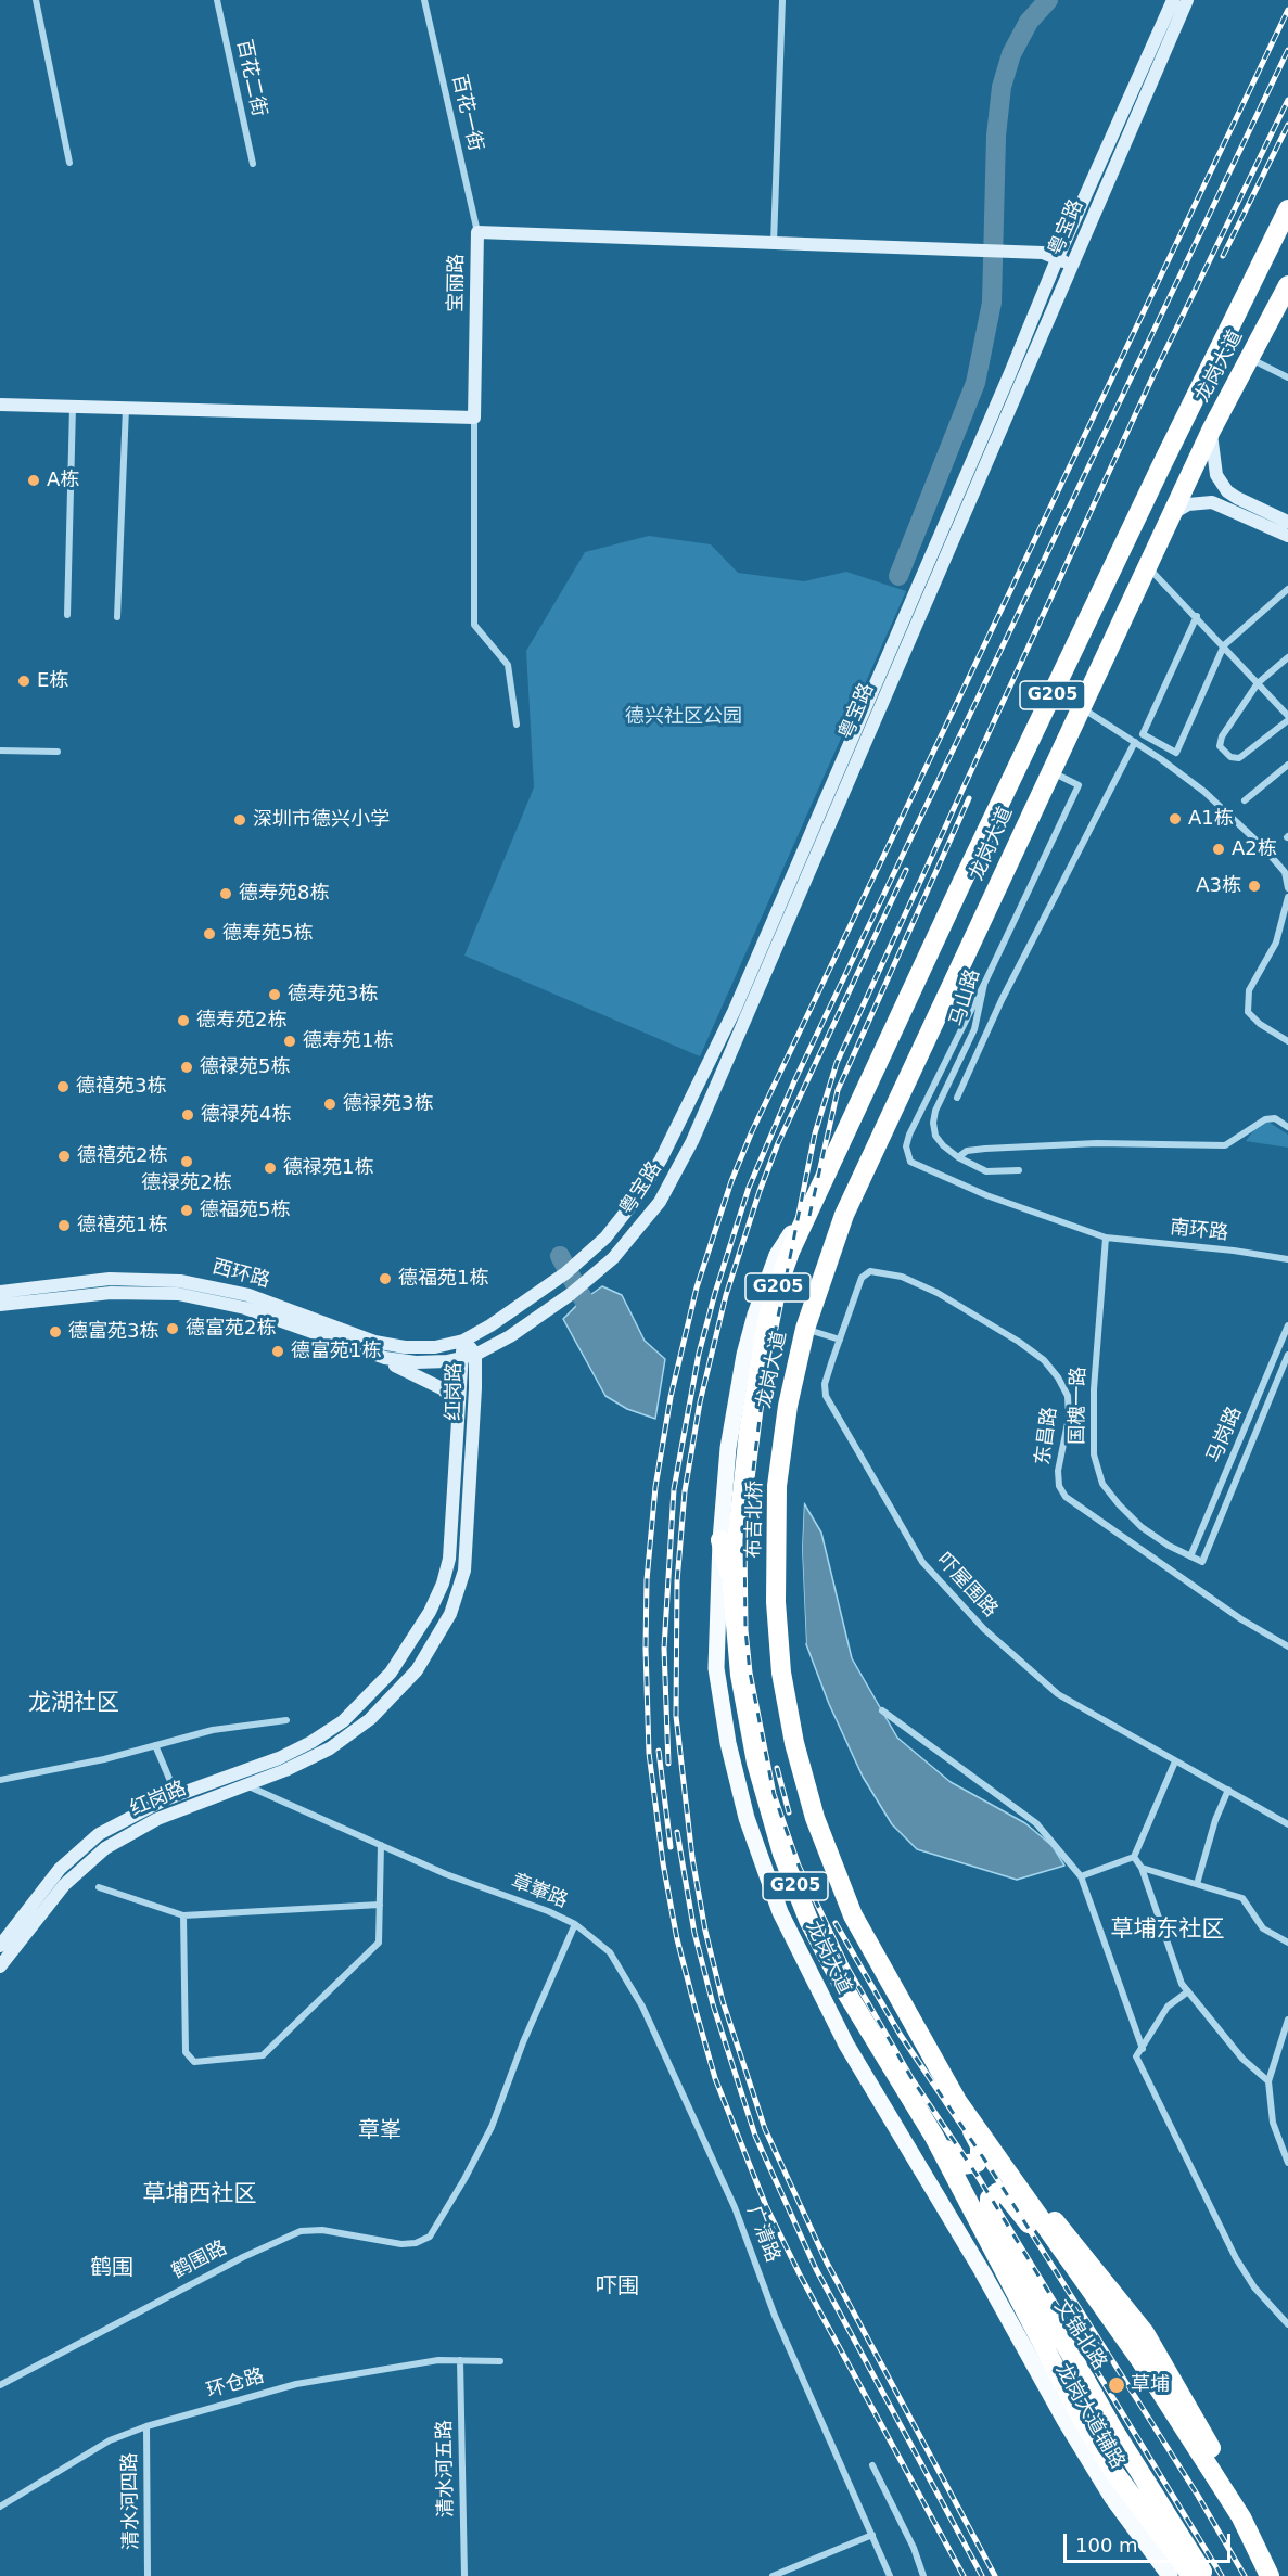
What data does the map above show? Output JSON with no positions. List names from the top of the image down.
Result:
{
  "streets": {
    "highway": [
      "龙岗大道",
      "G205",
      "布吉北桥",
      "文锦北路"
    ],
    "main road": [
      "粤宝路",
      "宝丽路",
      "西环路",
      "红岗路",
      "龙岗大道辅路"
    ],
    "street": [
      "百花二街",
      "百花一街",
      "马山路",
      "南环路",
      "国槐一路",
      "马岗路",
      "东昌路",
      "吓屋围路",
      "章輋路",
      "广清路",
      "鹤围路",
      "环仓路",
      "清水河五路",
      "清水河四路"
    ]
  },
  "crossings": [
    ["百花一街", "宝丽路"],
    ["粤宝路", "宝丽路"],
    ["粤宝路", "西环路"],
    ["粤宝路", "红岗路"],
    ["龙岗大道", "马山路"],
    ["龙岗大道", "布吉北桥"],
    ["龙岗大道", "文锦北路"],
    ["龙岗大道", "龙岗大道辅路"],
    ["G205", "布吉北桥"],
    ["G205", "文锦北路"],
    ["马山路", "南环路"],
    ["南环路", "国槐一路"],
    ["西环路", "红岗路"],
    ["红岗路", "章輋路"],
    ["国槐一路", "马岗路"],
    ["东昌路", "吓屋围路"],
    ["章輋路", "广清路"],
    ["章輋路", "鹤围路"],
    ["环仓路", "清水河五路"],
    ["环仓路", "清水河四路"]
  ],
  "districts": [
    "龙湖社区",
    "草埔东社区",
    "章峯",
    "草埔西社区",
    "鹤围",
    "吓围"
  ],
  "parks": ["德兴社区公园"],
  "places": [
    "A栋",
    "E栋",
    "A1栋",
    "深圳市德兴小学",
    "A2栋",
    "A3栋",
    "德寿苑8栋",
    "德寿苑5栋",
    "德寿苑3栋",
    "德寿苑2栋",
    "德寿苑1栋",
    "德禄苑5栋",
    "德禧苑3栋",
    "德禄苑3栋",
    "德禄苑4栋",
    "德禧苑2栋",
    "德禄苑2栋",
    "德禄苑1栋",
    "德福苑5栋",
    "德禧苑1栋",
    "德福苑1栋",
    "德富苑2栋",
    "德富苑3栋",
    "德富苑1栋",
    "草埔"
  ],
  "scale_bar": "100 m"
}
